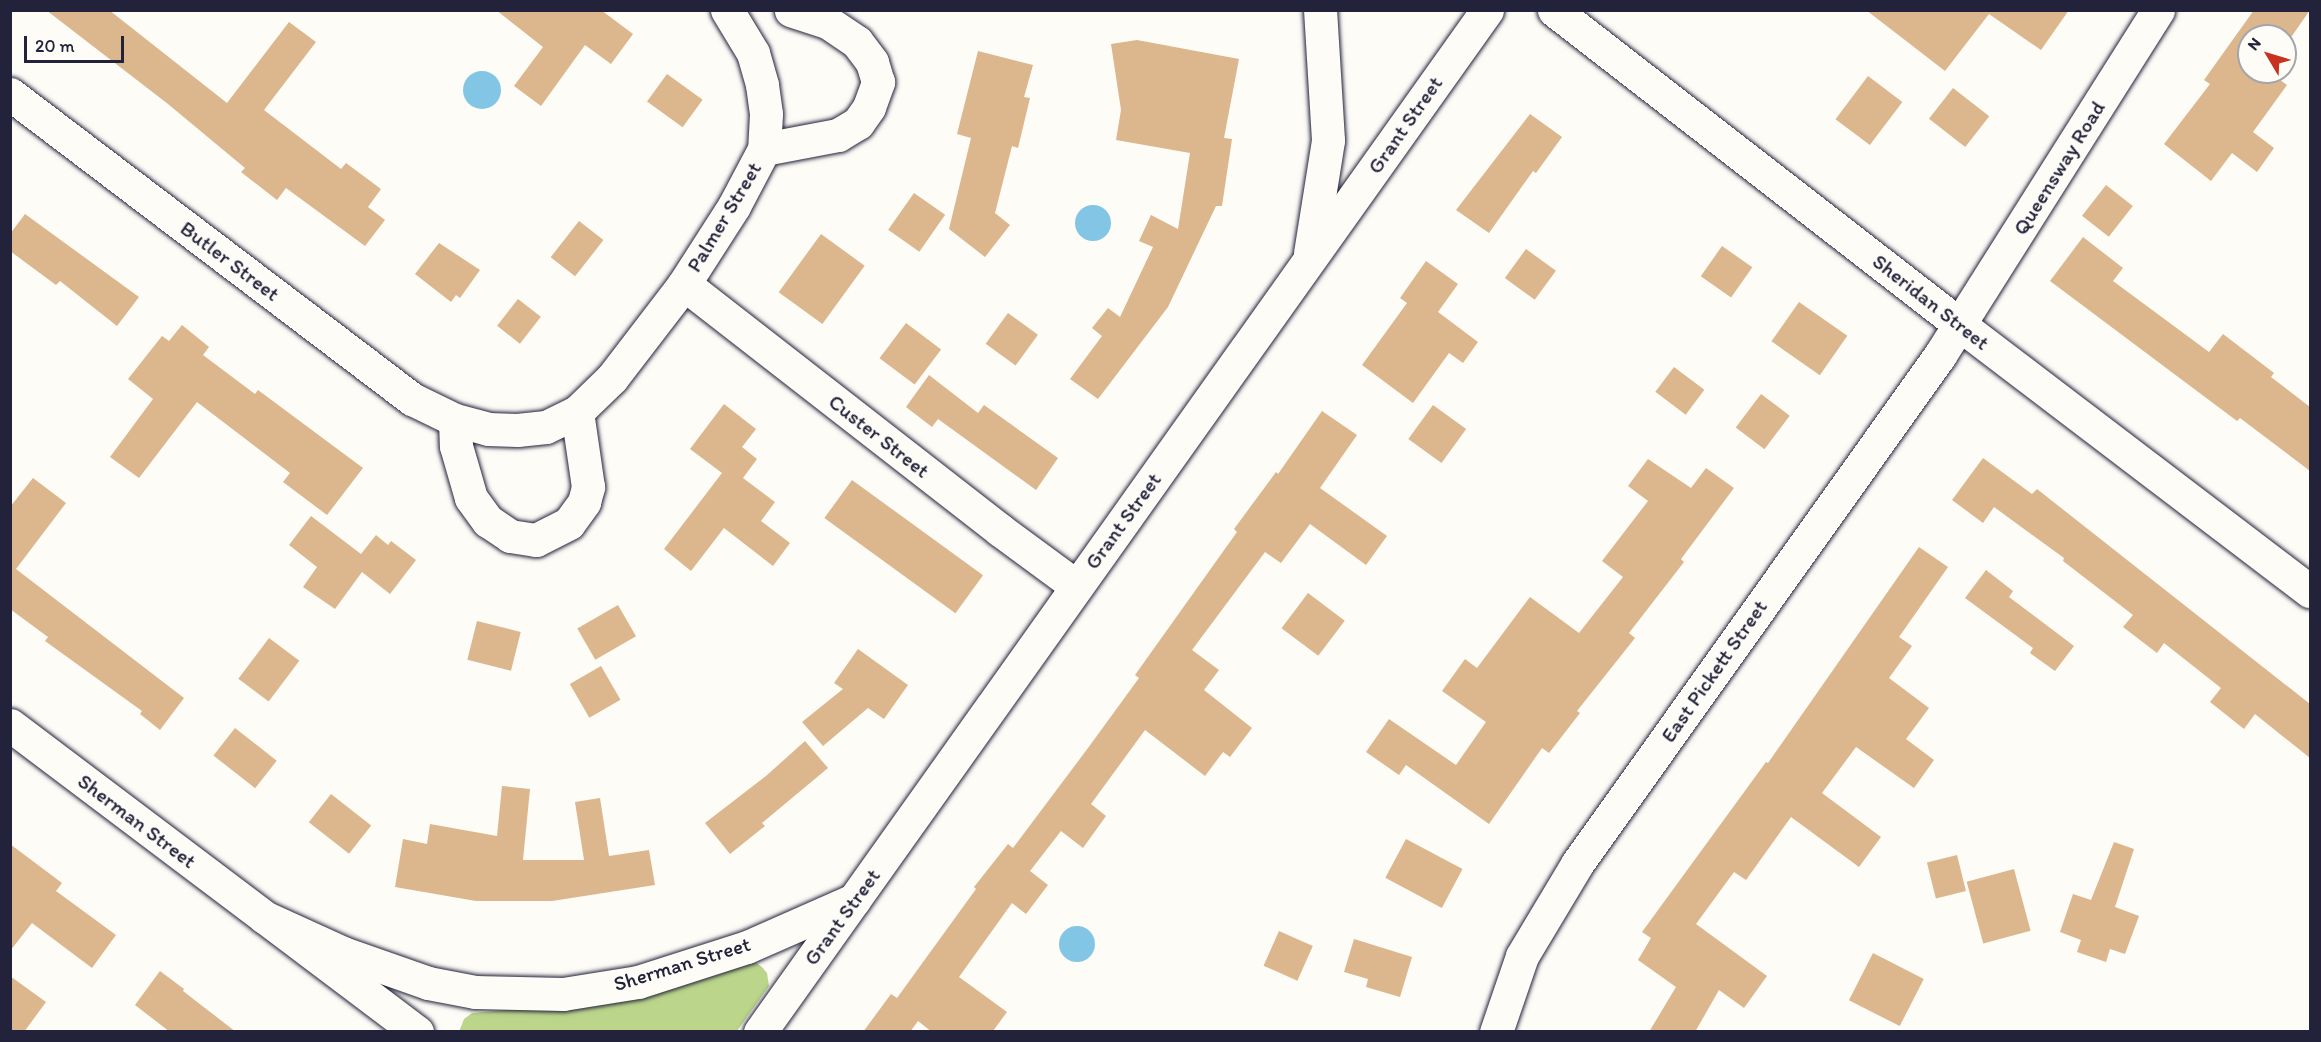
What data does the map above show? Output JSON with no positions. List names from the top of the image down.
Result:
{
  "streets": {
    "street": [
      "Grant Street",
      "Queensway Road",
      "Palmer Street",
      "Butler Street",
      "Sheridan Street",
      "Custer Street",
      "East Pickett Street",
      "Sherman Street"
    ]
  },
  "crossings": [
    ["Grant Street", "Custer Street"],
    ["Grant Street", "Sherman Street"],
    ["Queensway Road", "Sheridan Street"],
    ["Queensway Road", "East Pickett Street"],
    ["Palmer Street", "Butler Street"],
    ["Palmer Street", "Custer Street"],
    ["Butler Street", "Custer Street"],
    ["Sheridan Street", "East Pickett Street"]
  ],
  "scale_bar": "20 m",
  "north": "top left"
}
